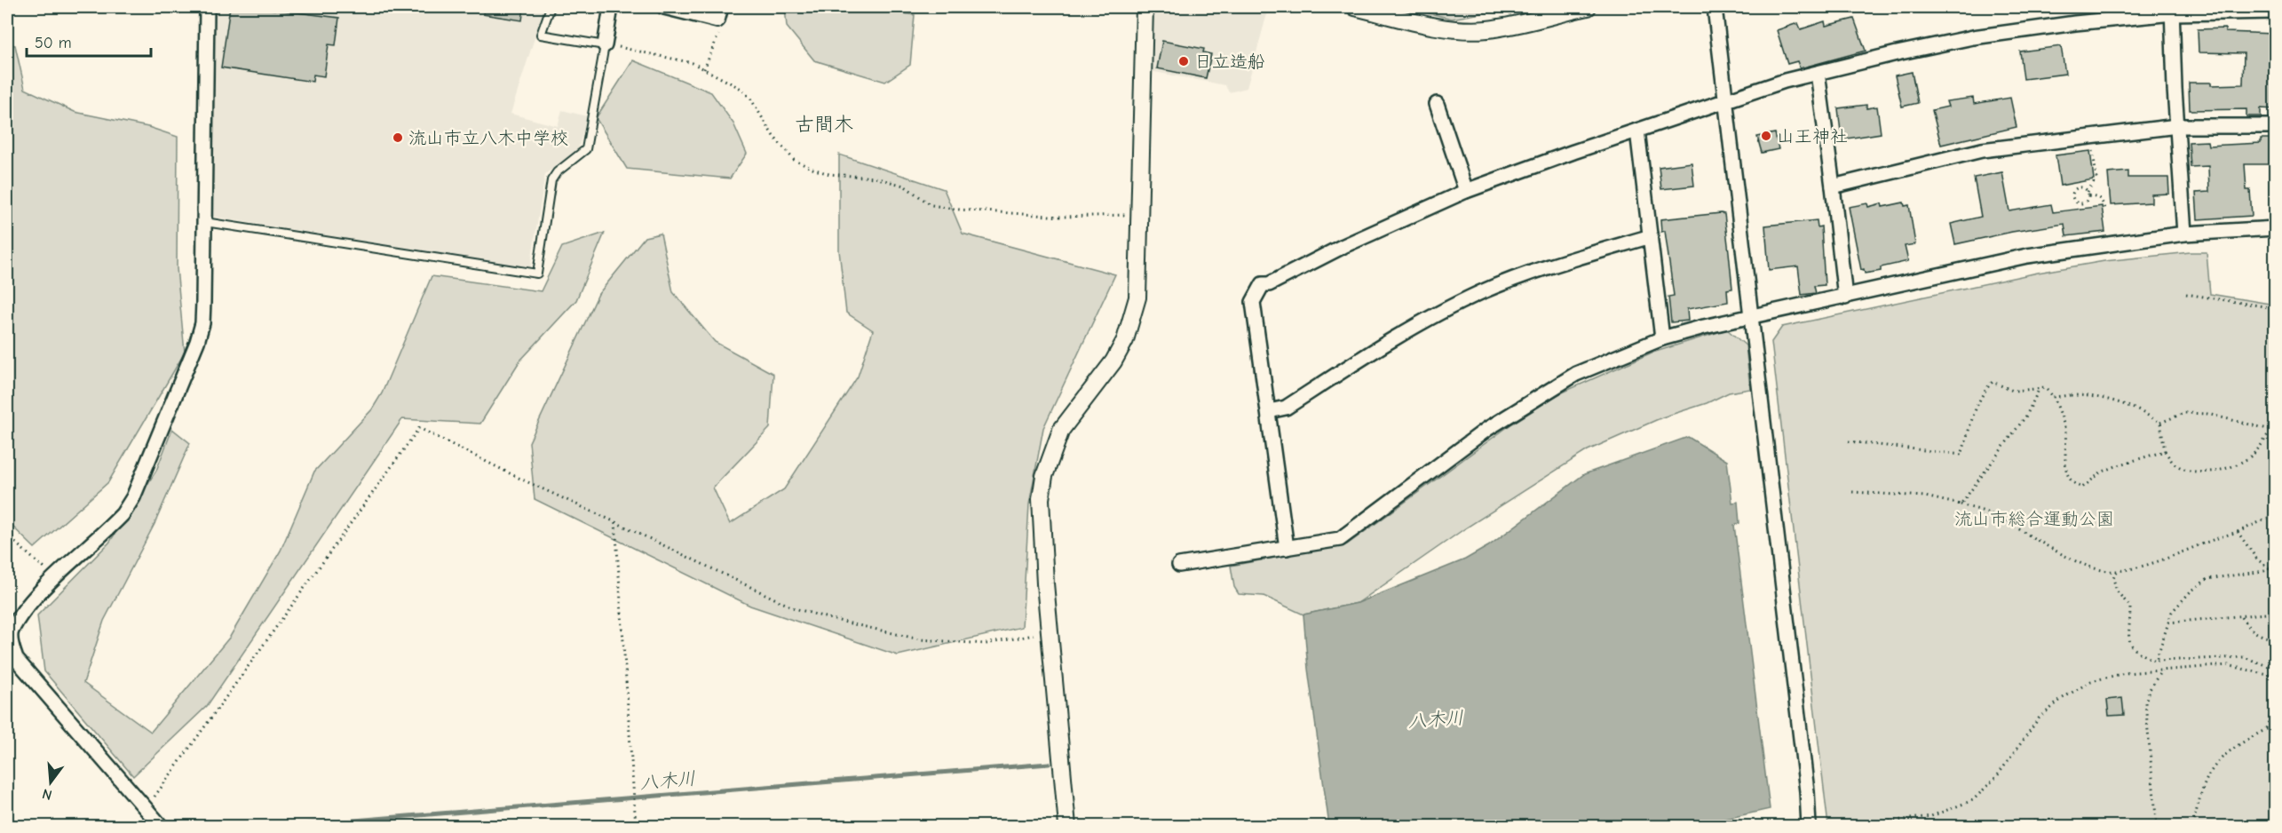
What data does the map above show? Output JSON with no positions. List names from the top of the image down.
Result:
{
  "districts": ["古間木"],
  "water": ["八木川"],
  "parks": ["流山市総合運動公園"],
  "places": ["日立造船", "山王神社", "流山市立八木中学校"],
  "scale_bar": "50 m",
  "north": "bottom"
}
